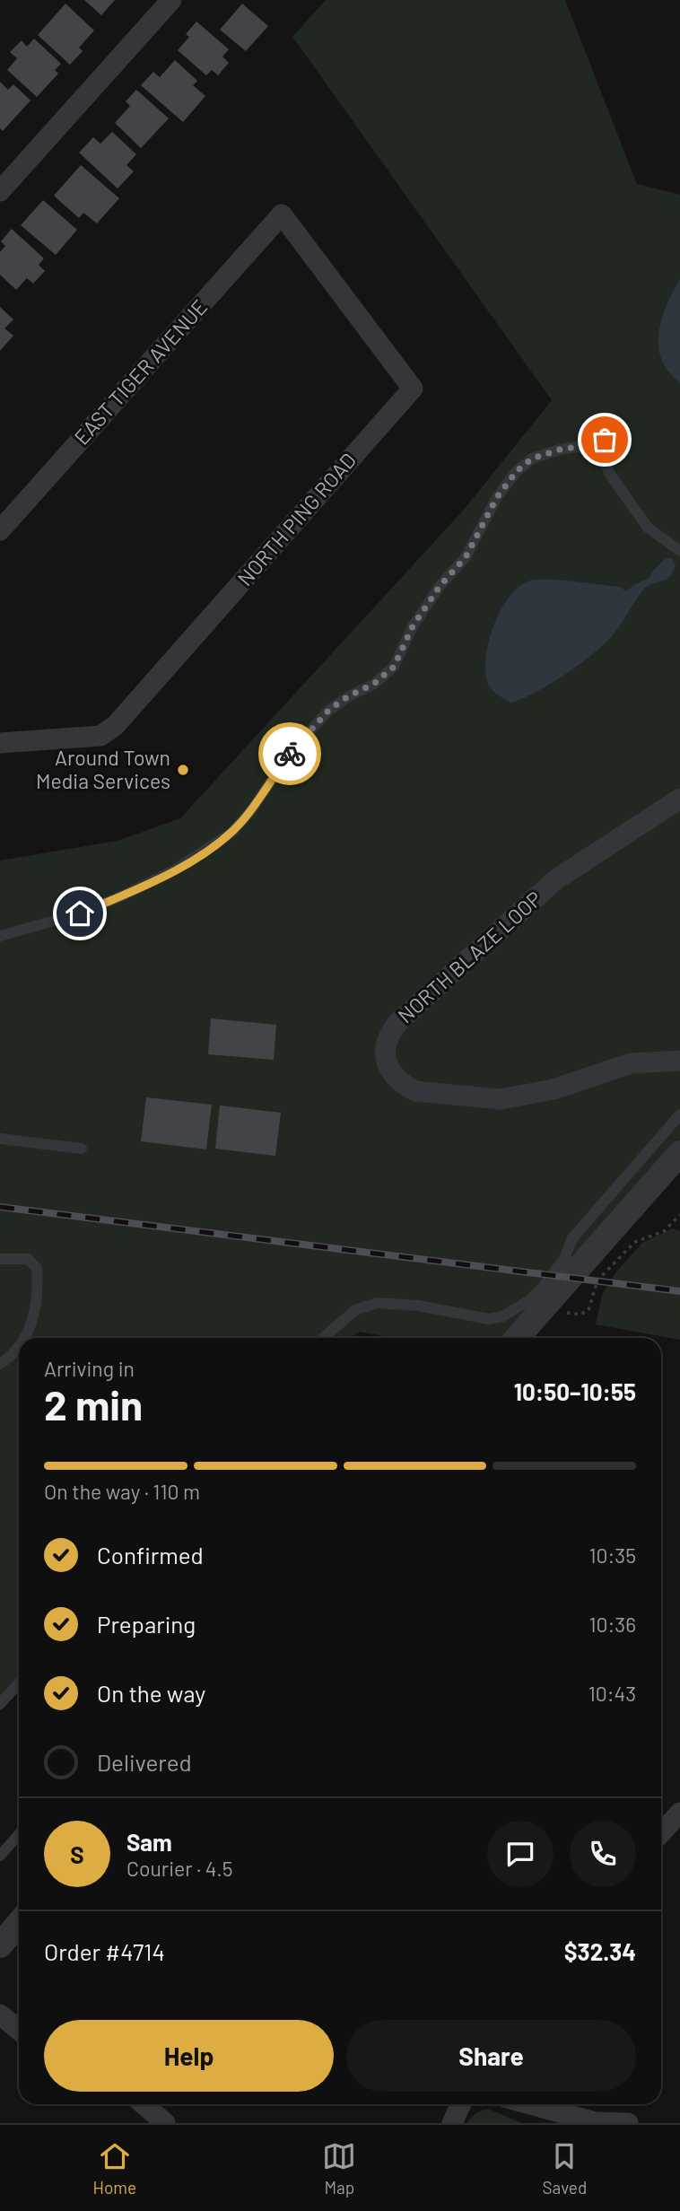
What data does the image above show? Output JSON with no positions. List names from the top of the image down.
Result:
{
  "streets": {
    "street": ["EAST TIGER AVENUE", "NORTH PING ROAD", "NORTH BLAZE LOOP"]
  },
  "crossings": [
    ["EAST TIGER AVENUE", "NORTH PING ROAD"]
  ],
  "places": ["Around Town Media Services"],
  "page": {
    "heading": ["2 min", "Arriving in", "10:50–10:55"],
    "panel": [
      "Sam",
      "Courier · 4.5",
      "Order #4714",
      "$32.34"
    ],
    "bar": "On the way · 110 m",
    "list": [
      ["Confirmed", "10:35"],
      ["Preparing", "10:36"],
      ["On the way", "10:43"],
      "Delivered"
    ],
    "round": "S",
    "buttons": ["Help", "Share"],
    "tabs": ["Home", "Map", "Saved"]
  }
}
